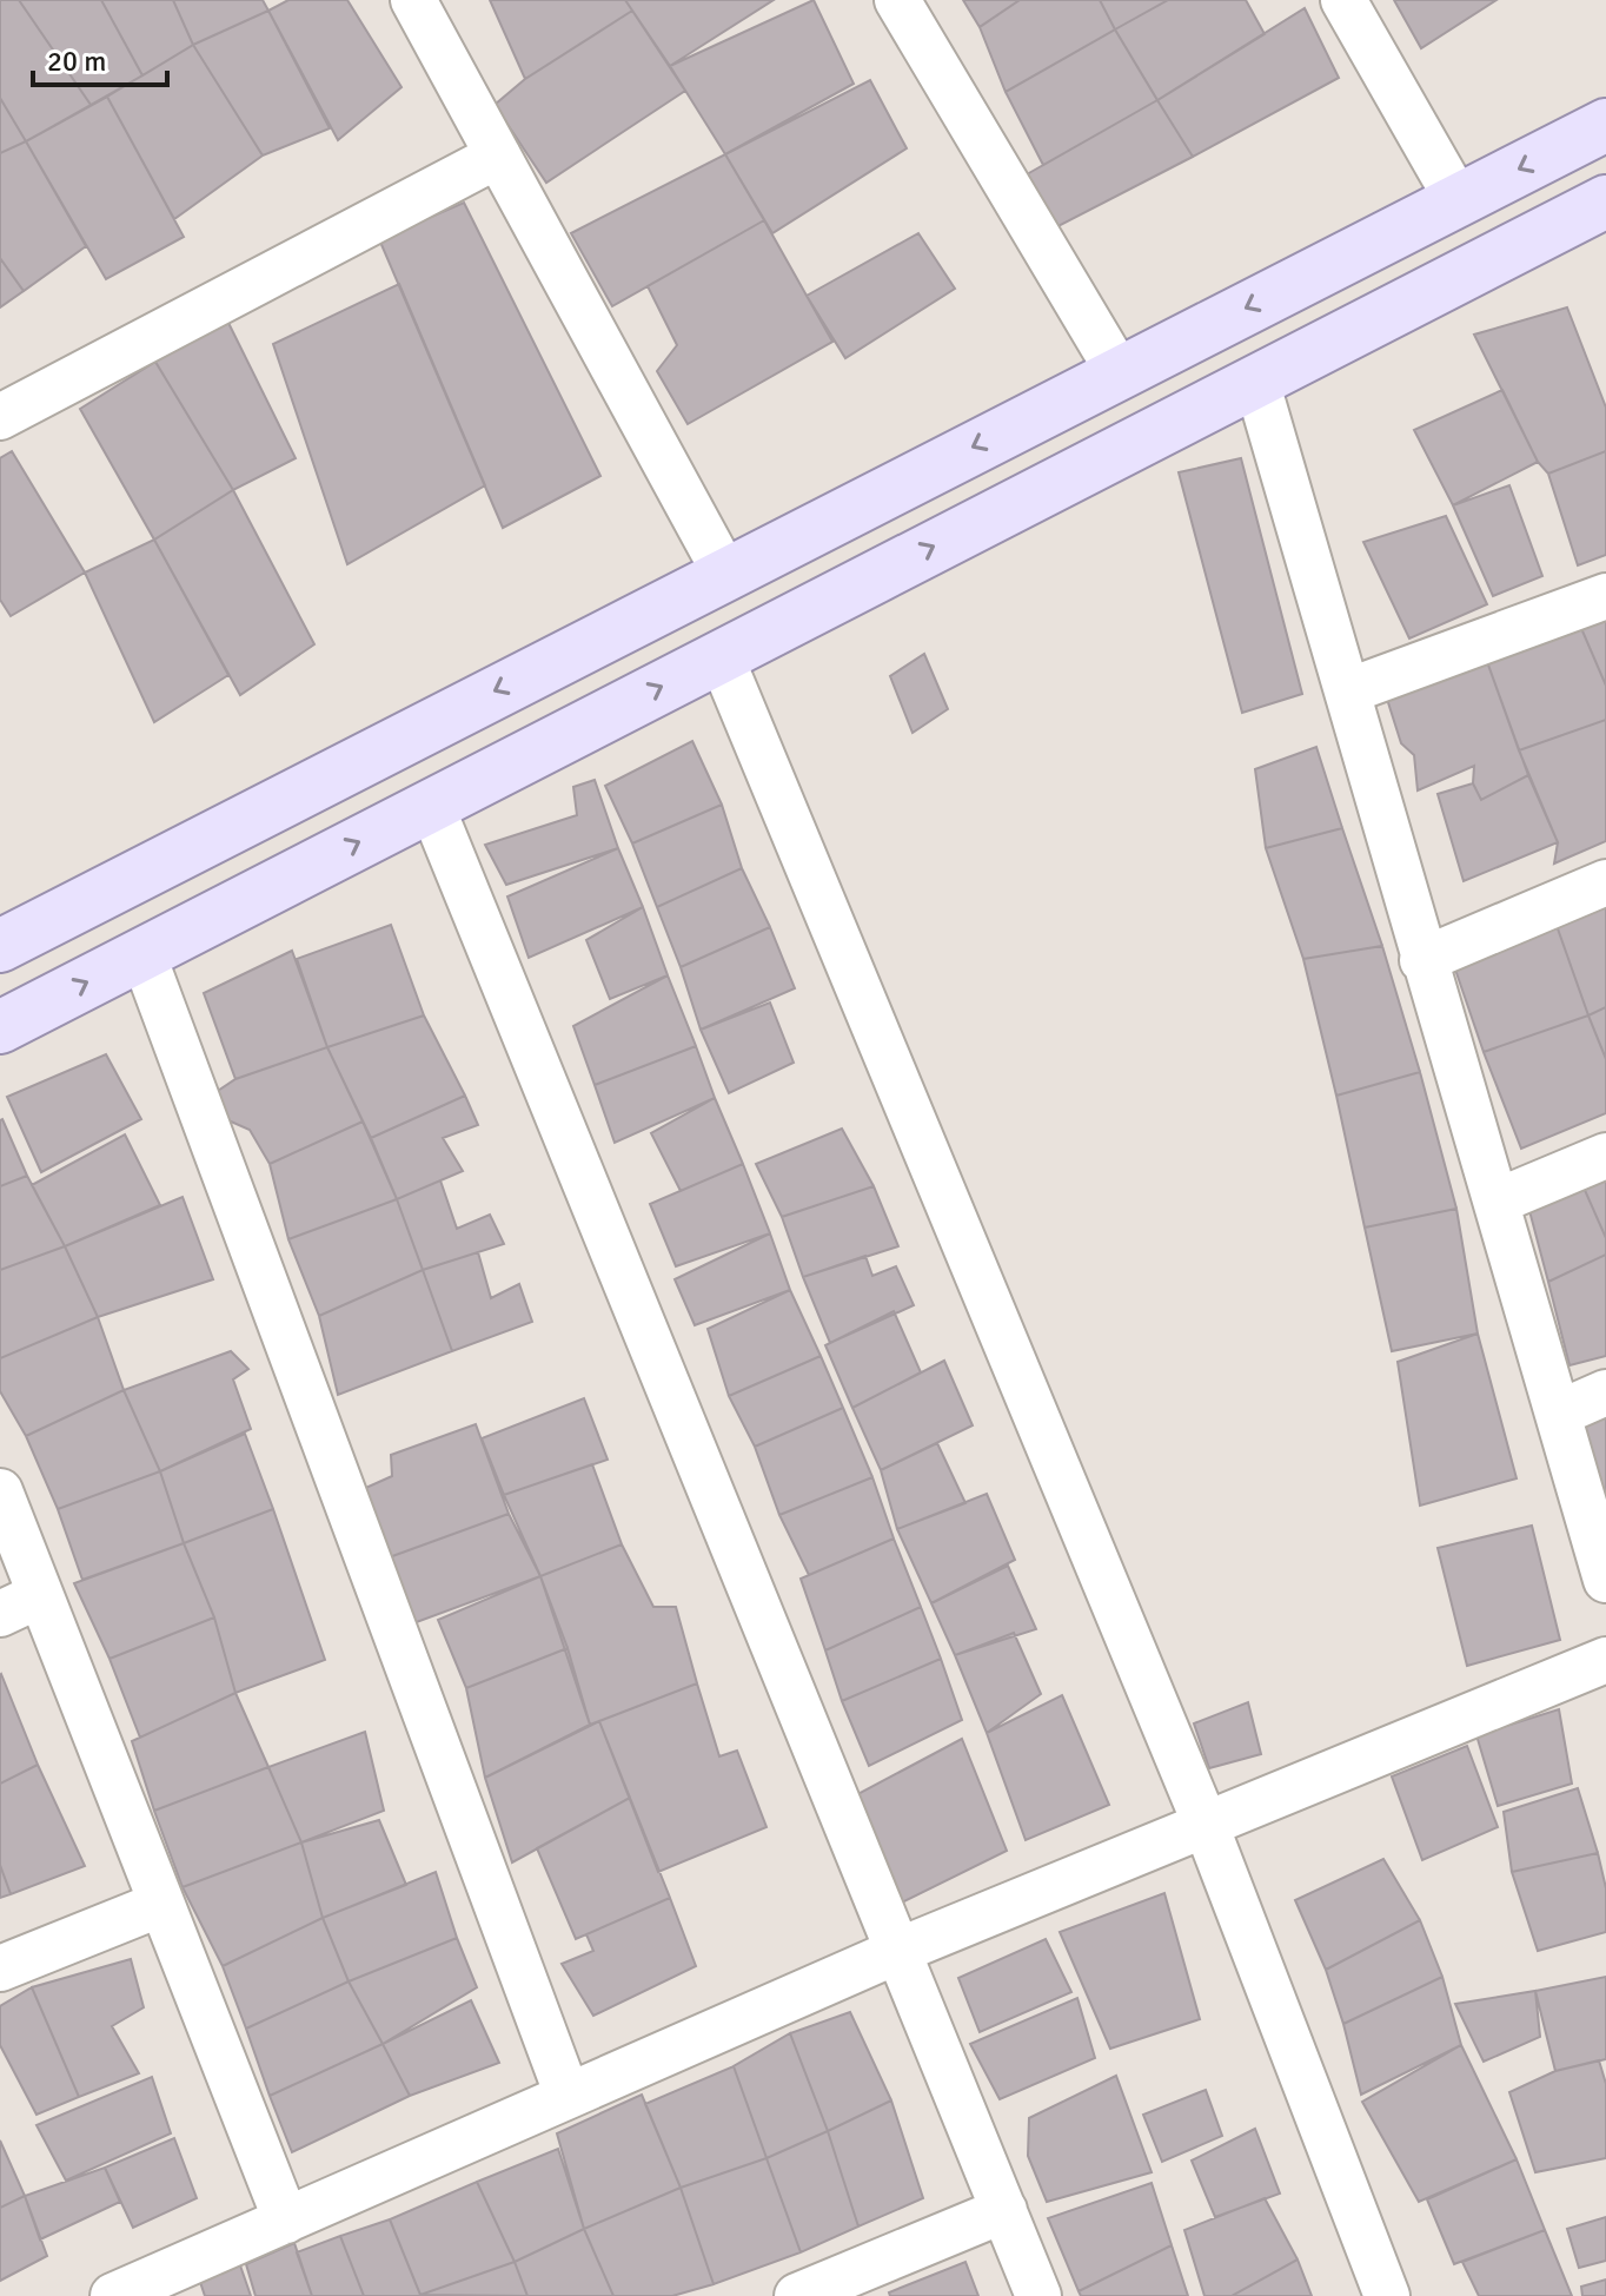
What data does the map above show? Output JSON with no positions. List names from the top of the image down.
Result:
{
  "scale_bar": "20 m"
}
